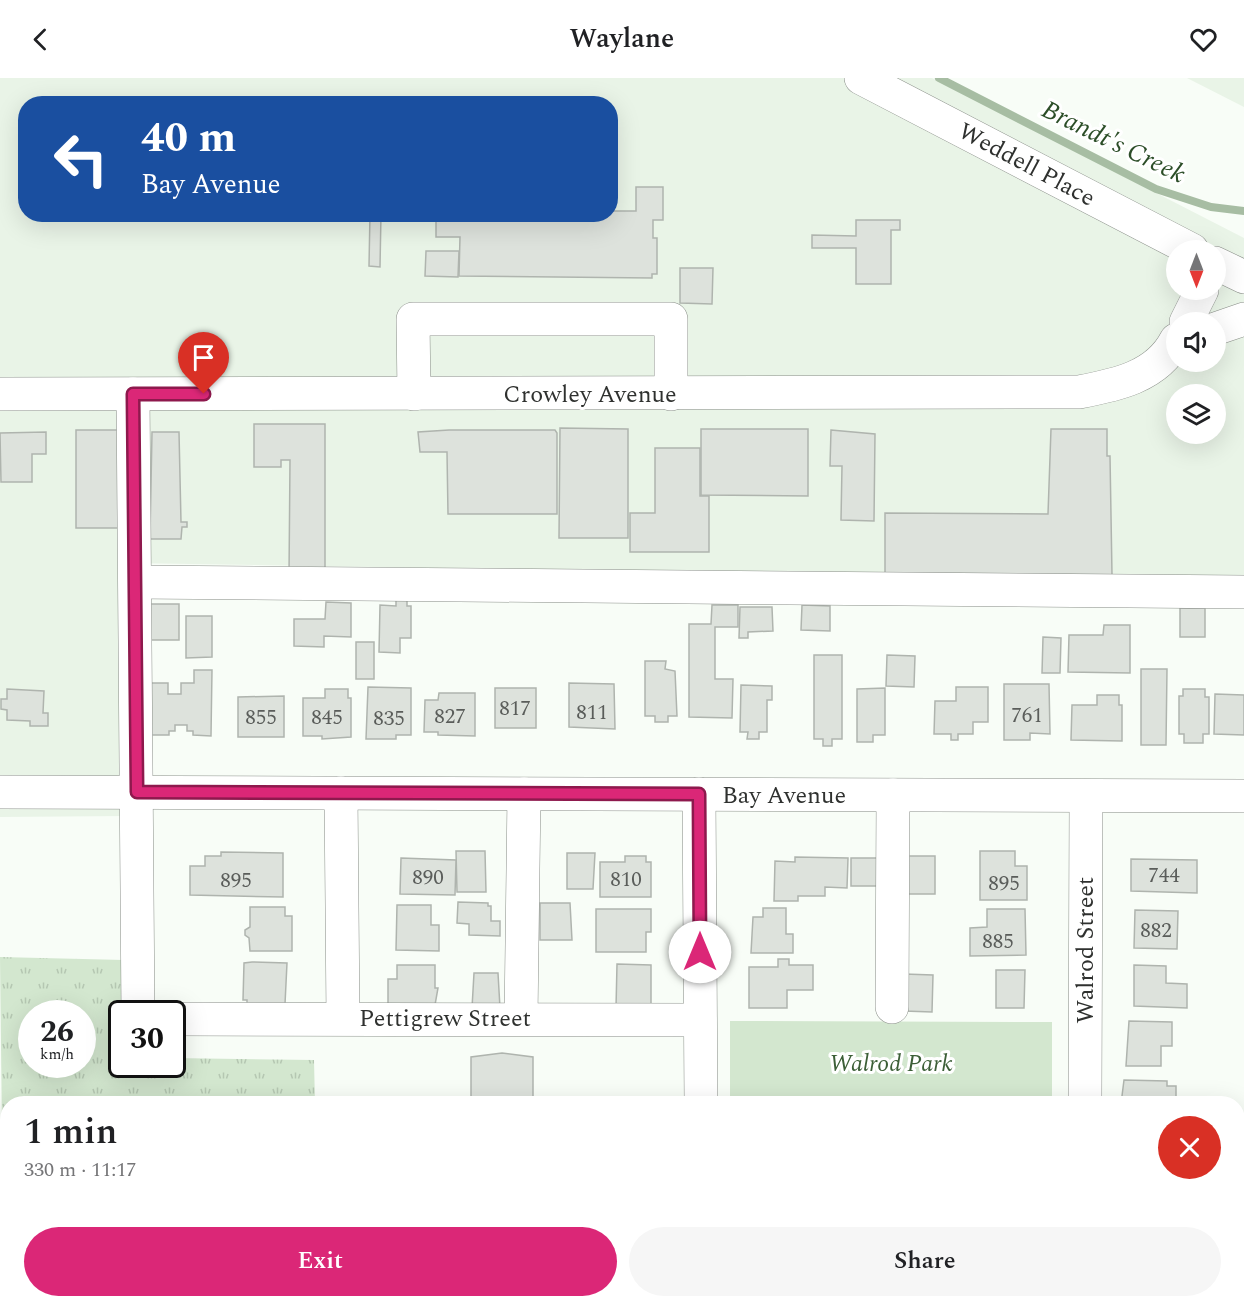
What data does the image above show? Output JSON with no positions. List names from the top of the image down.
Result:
{
  "streets": {
    "street": [
      "Weddell Place",
      "Crowley Avenue",
      "Bay Avenue",
      "Walrod Street",
      "Pettigrew Street"
    ]
  },
  "crossings": [
    ["Bay Avenue", "Walrod Street"],
    ["Bay Avenue", "Pettigrew Street"]
  ],
  "water": ["Brandt's Creek"],
  "parks": ["Walrod Park"],
  "house_numbers": [
    "817",
    "811",
    "761",
    "827",
    "855",
    "845",
    "835",
    "744",
    "890",
    "810",
    "895",
    "895",
    "882",
    "885"
  ],
  "north": "bottom",
  "page": {
    "header": "Waylane",
    "turn": ["40 m", "Bay Avenue"],
    "speed": "26 km/h",
    "limit": "30",
    "heading": ["1 min", "330 m · 11:17"],
    "buttons": ["Exit", "Share"]
  }
}
